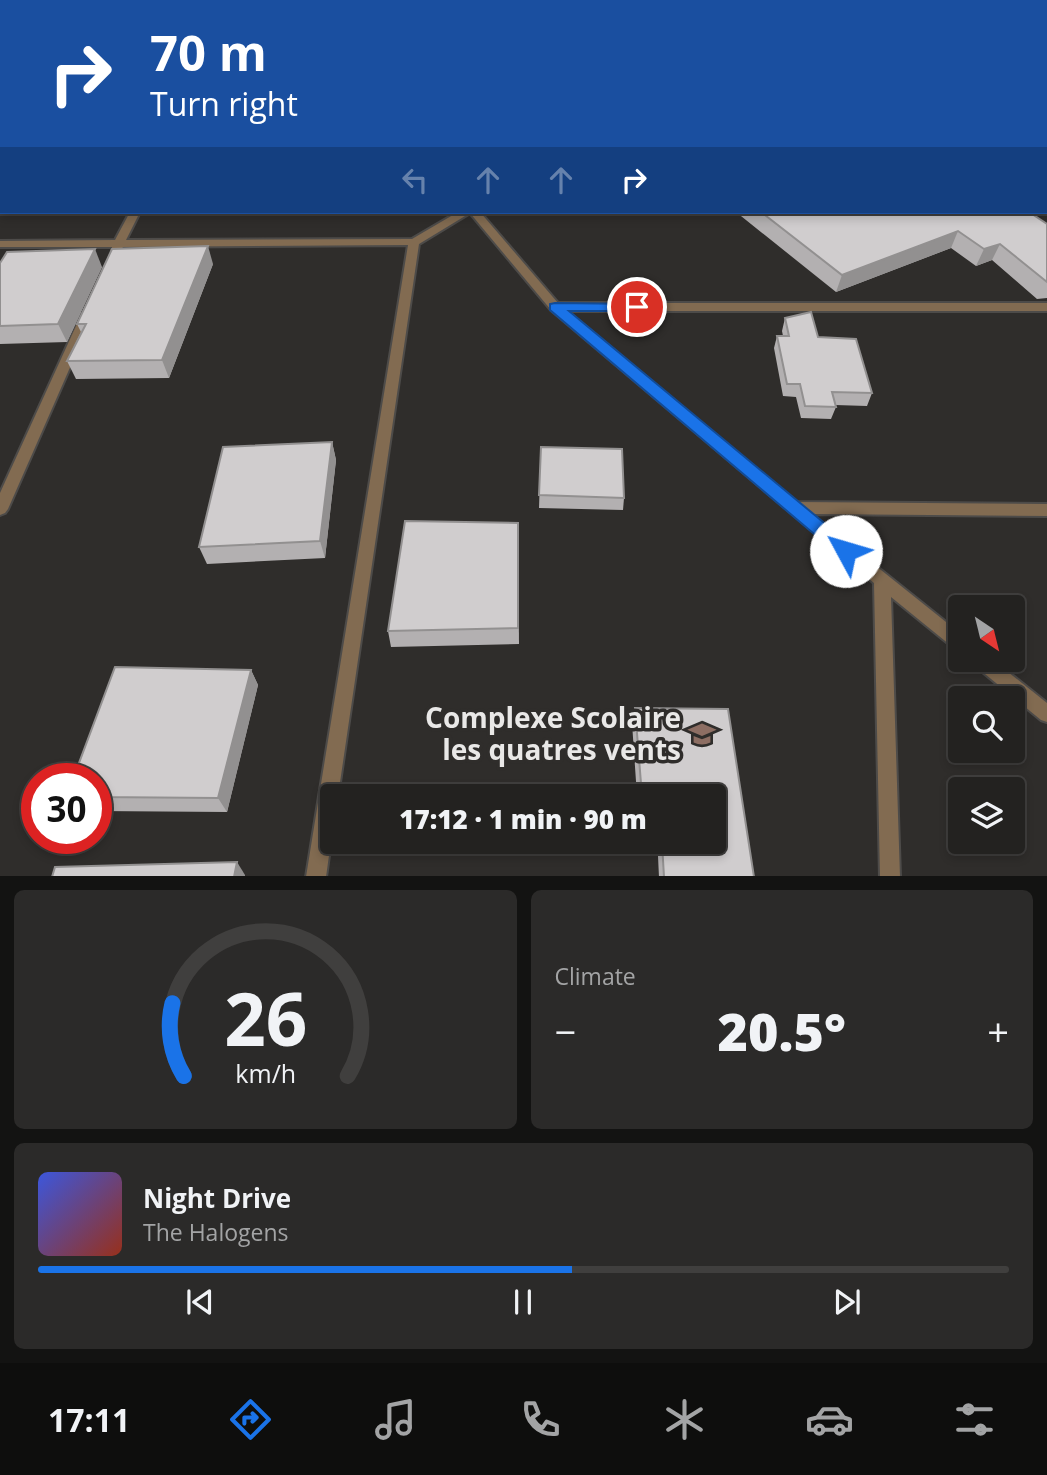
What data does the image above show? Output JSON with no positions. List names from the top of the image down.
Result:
{
  "places": {
    "school or university": ["Complexe Scolaire les quatres vents"]
  },
  "north": "bottom right",
  "page": {
    "turn": ["70 m", "Turn right"],
    "limit": "30",
    "trip": "17:12 · 1 min · 90 m",
    "tile": "Climate",
    "heat": ["−", "20.5°", "+"],
    "song": ["Night Drive", "The Halogens"],
    "tabs": "17:11",
    "gauge": ["26", "km/h"]
  }
}
